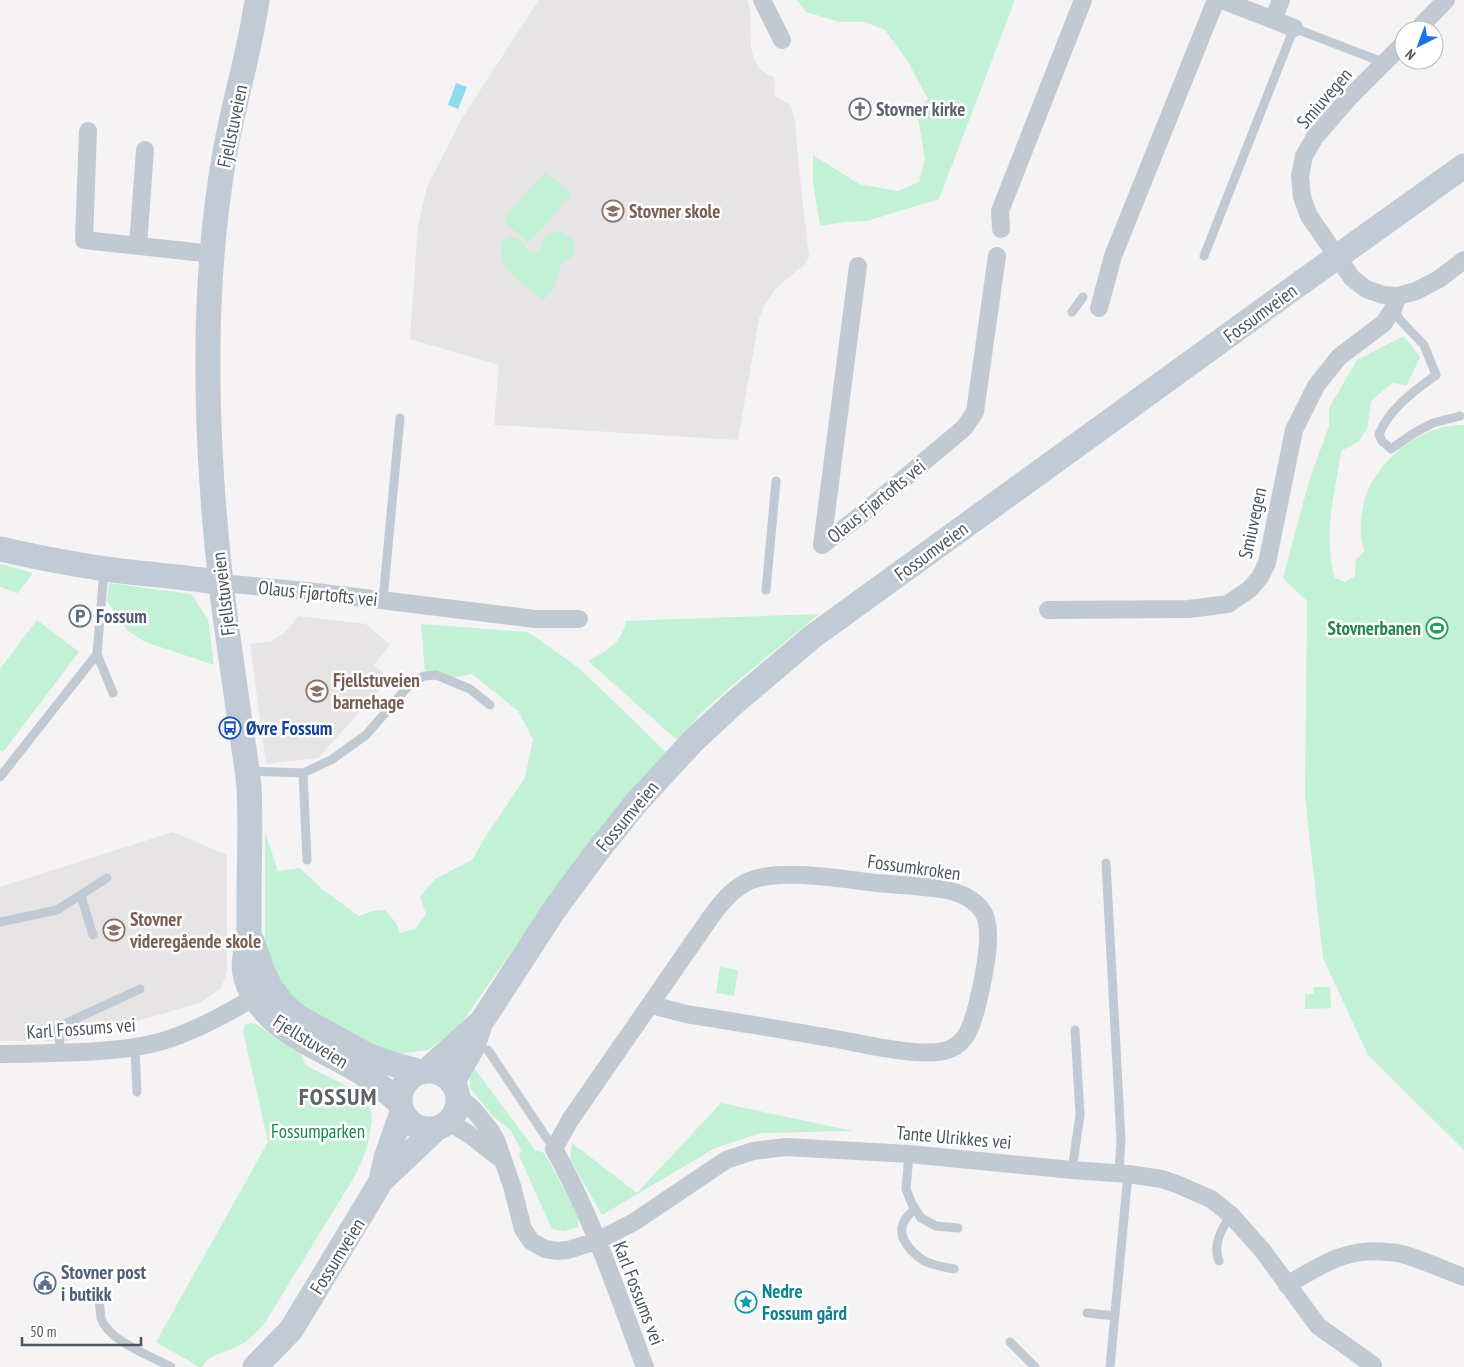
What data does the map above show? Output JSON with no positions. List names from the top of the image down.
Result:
{
  "streets": {
    "street": [
      "Smiuvegen",
      "Fjellstuveien",
      "Fossumveien",
      "Olaus Fjørtofts vei",
      "Fossumkroken",
      "Karl Fossums vei",
      "Tante Ulrikkes vei"
    ]
  },
  "crossings": [
    ["Fjellstuveien", "Fossumveien"],
    ["Fjellstuveien", "Olaus Fjørtofts vei"],
    ["Fjellstuveien", "Karl Fossums vei"],
    ["Fossumveien", "Karl Fossums vei"],
    ["Karl Fossums vei", "Tante Ulrikkes vei"]
  ],
  "districts": ["FOSSUM"],
  "parks": ["Fossumparken"],
  "places": {
    "church": ["Stovner kirke"],
    "school or university": ["Stovner skole", "Fjellstuveien barnehage", "Stovner videregående skole"],
    "parking": ["Fossum"],
    "sports": ["Stovnerbanen"],
    "bus stop": ["Øvre Fossum"],
    "public building": ["Stovner post i butikk"],
    "place": ["Nedre Fossum gård"]
  },
  "scale_bar": "50 m",
  "north": "bottom left"
}
